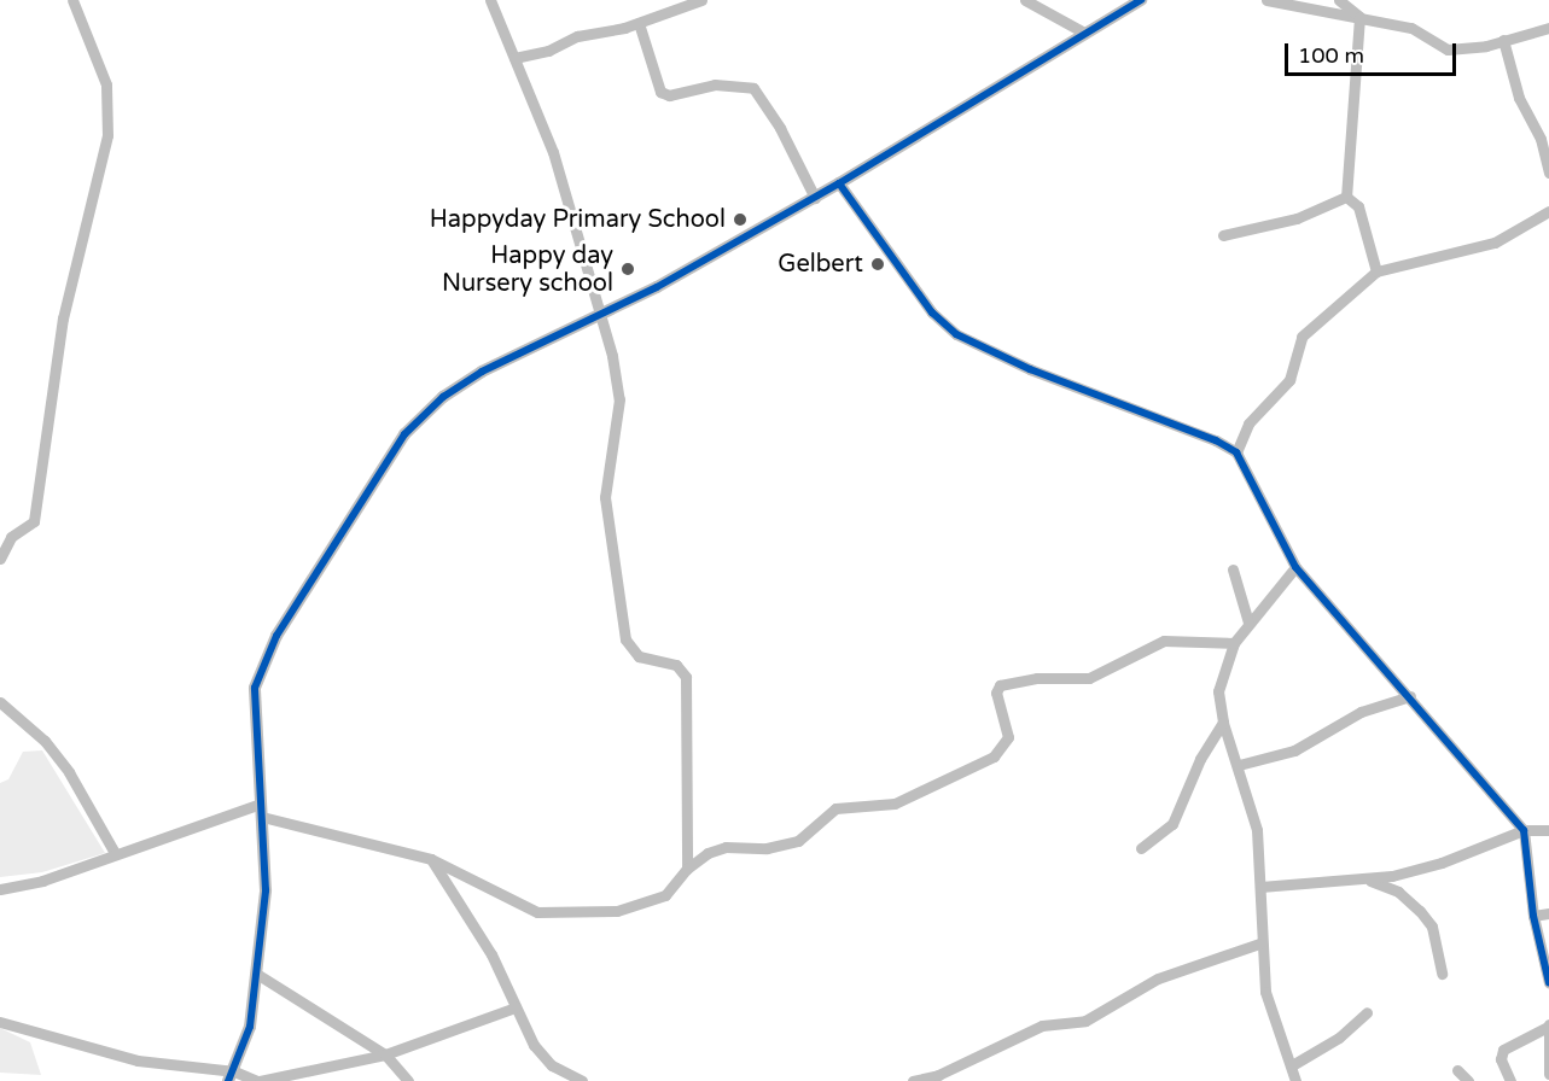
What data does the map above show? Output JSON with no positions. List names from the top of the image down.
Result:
{
  "places": ["Happyday Primary School", "Gelbert", "Happy day Nursery school"],
  "scale_bar": "100 m"
}
